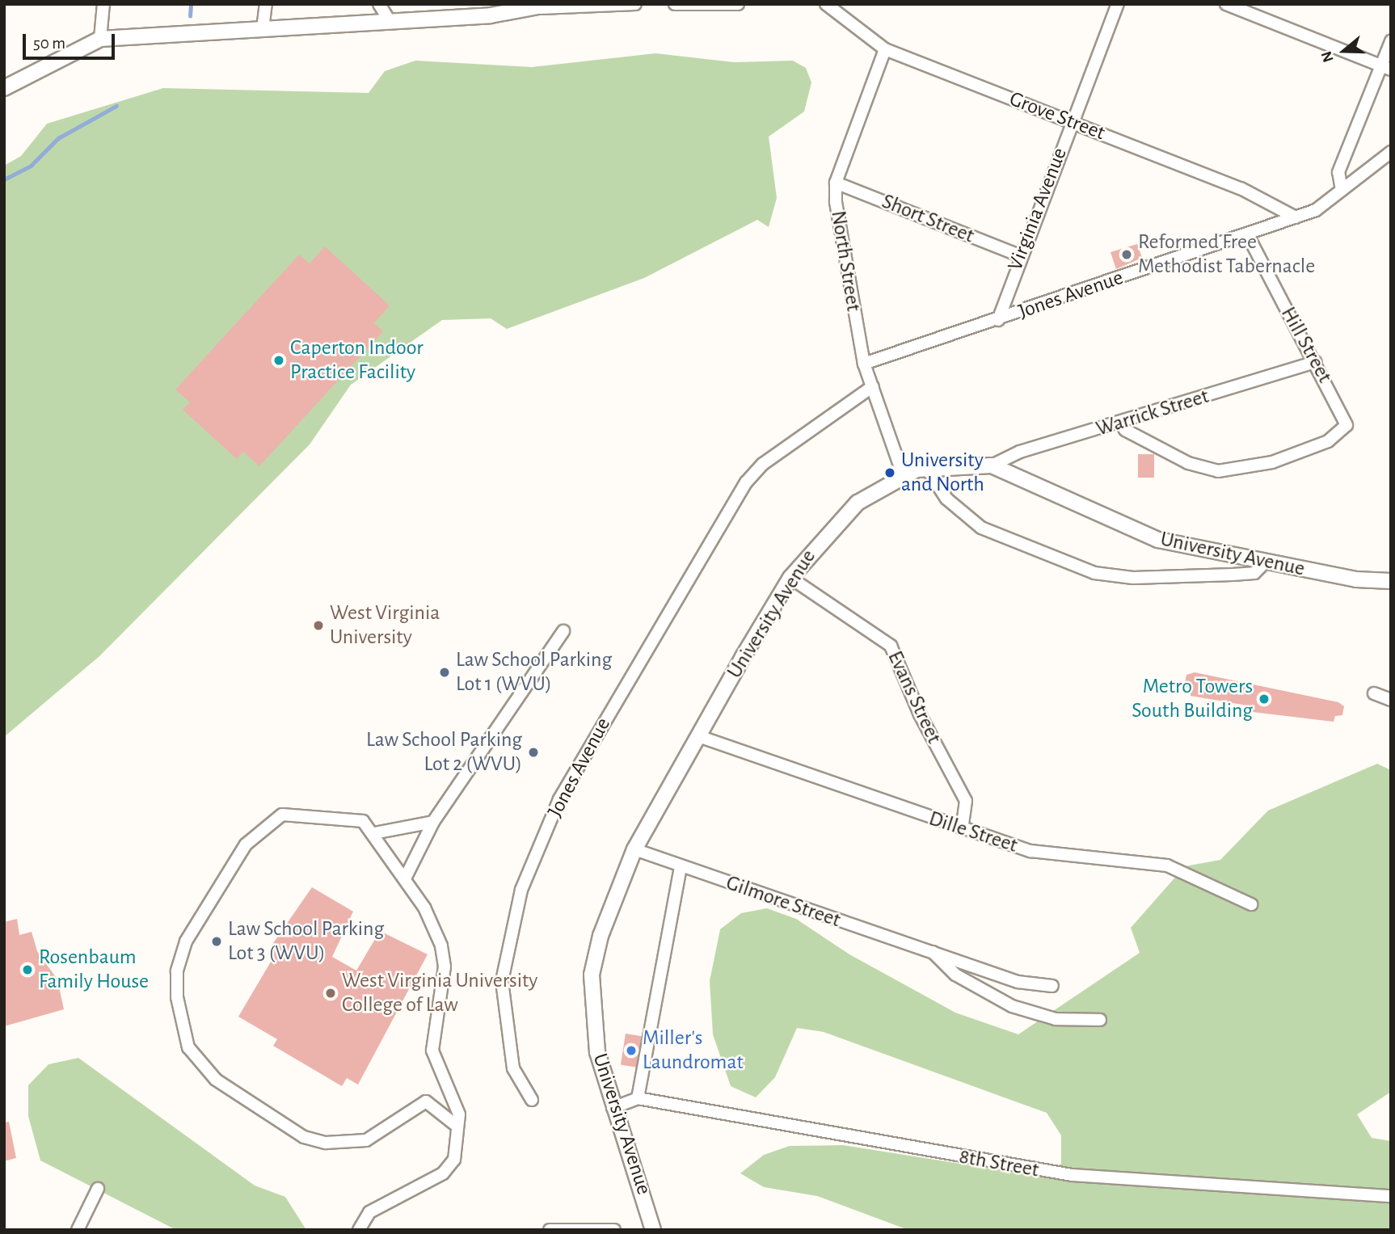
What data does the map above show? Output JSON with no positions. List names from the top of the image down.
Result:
{
  "streets": {
    "street": [
      "Grove Street",
      "Virginia Avenue",
      "Short Street",
      "North Street",
      "Jones Avenue",
      "Hill Street",
      "Warrick Street",
      "University Avenue",
      "Evans Street",
      "Dille Street",
      "Gilmore Street",
      "8th Street"
    ]
  },
  "crossings": [
    ["Grove Street", "Virginia Avenue"],
    ["Grove Street", "North Street"],
    ["Grove Street", "Jones Avenue"],
    ["Virginia Avenue", "Short Street"],
    ["Virginia Avenue", "Jones Avenue"],
    ["Short Street", "North Street"],
    ["North Street", "Jones Avenue"],
    ["North Street", "University Avenue"],
    ["Jones Avenue", "Hill Street"],
    ["Hill Street", "Warrick Street"],
    ["Warrick Street", "University Avenue"],
    ["University Avenue", "Evans Street"],
    ["University Avenue", "Dille Street"],
    ["University Avenue", "Gilmore Street"],
    ["Evans Street", "Dille Street"]
  ],
  "places": [
    "Reformed Free Methodist Tabernacle",
    "Caperton Indoor Practice Facility",
    "University and North",
    "West Virginia University",
    "Law School Parking Lot 1 (WVU)",
    "Metro Towers South Building",
    "Law School Parking Lot 2 (WVU)",
    "Law School Parking Lot 3 (WVU)",
    "Rosenbaum Family House",
    "West Virginia University College of Law",
    "Miller's Laundromat"
  ],
  "scale_bar": "50 m",
  "north": "left"
}
